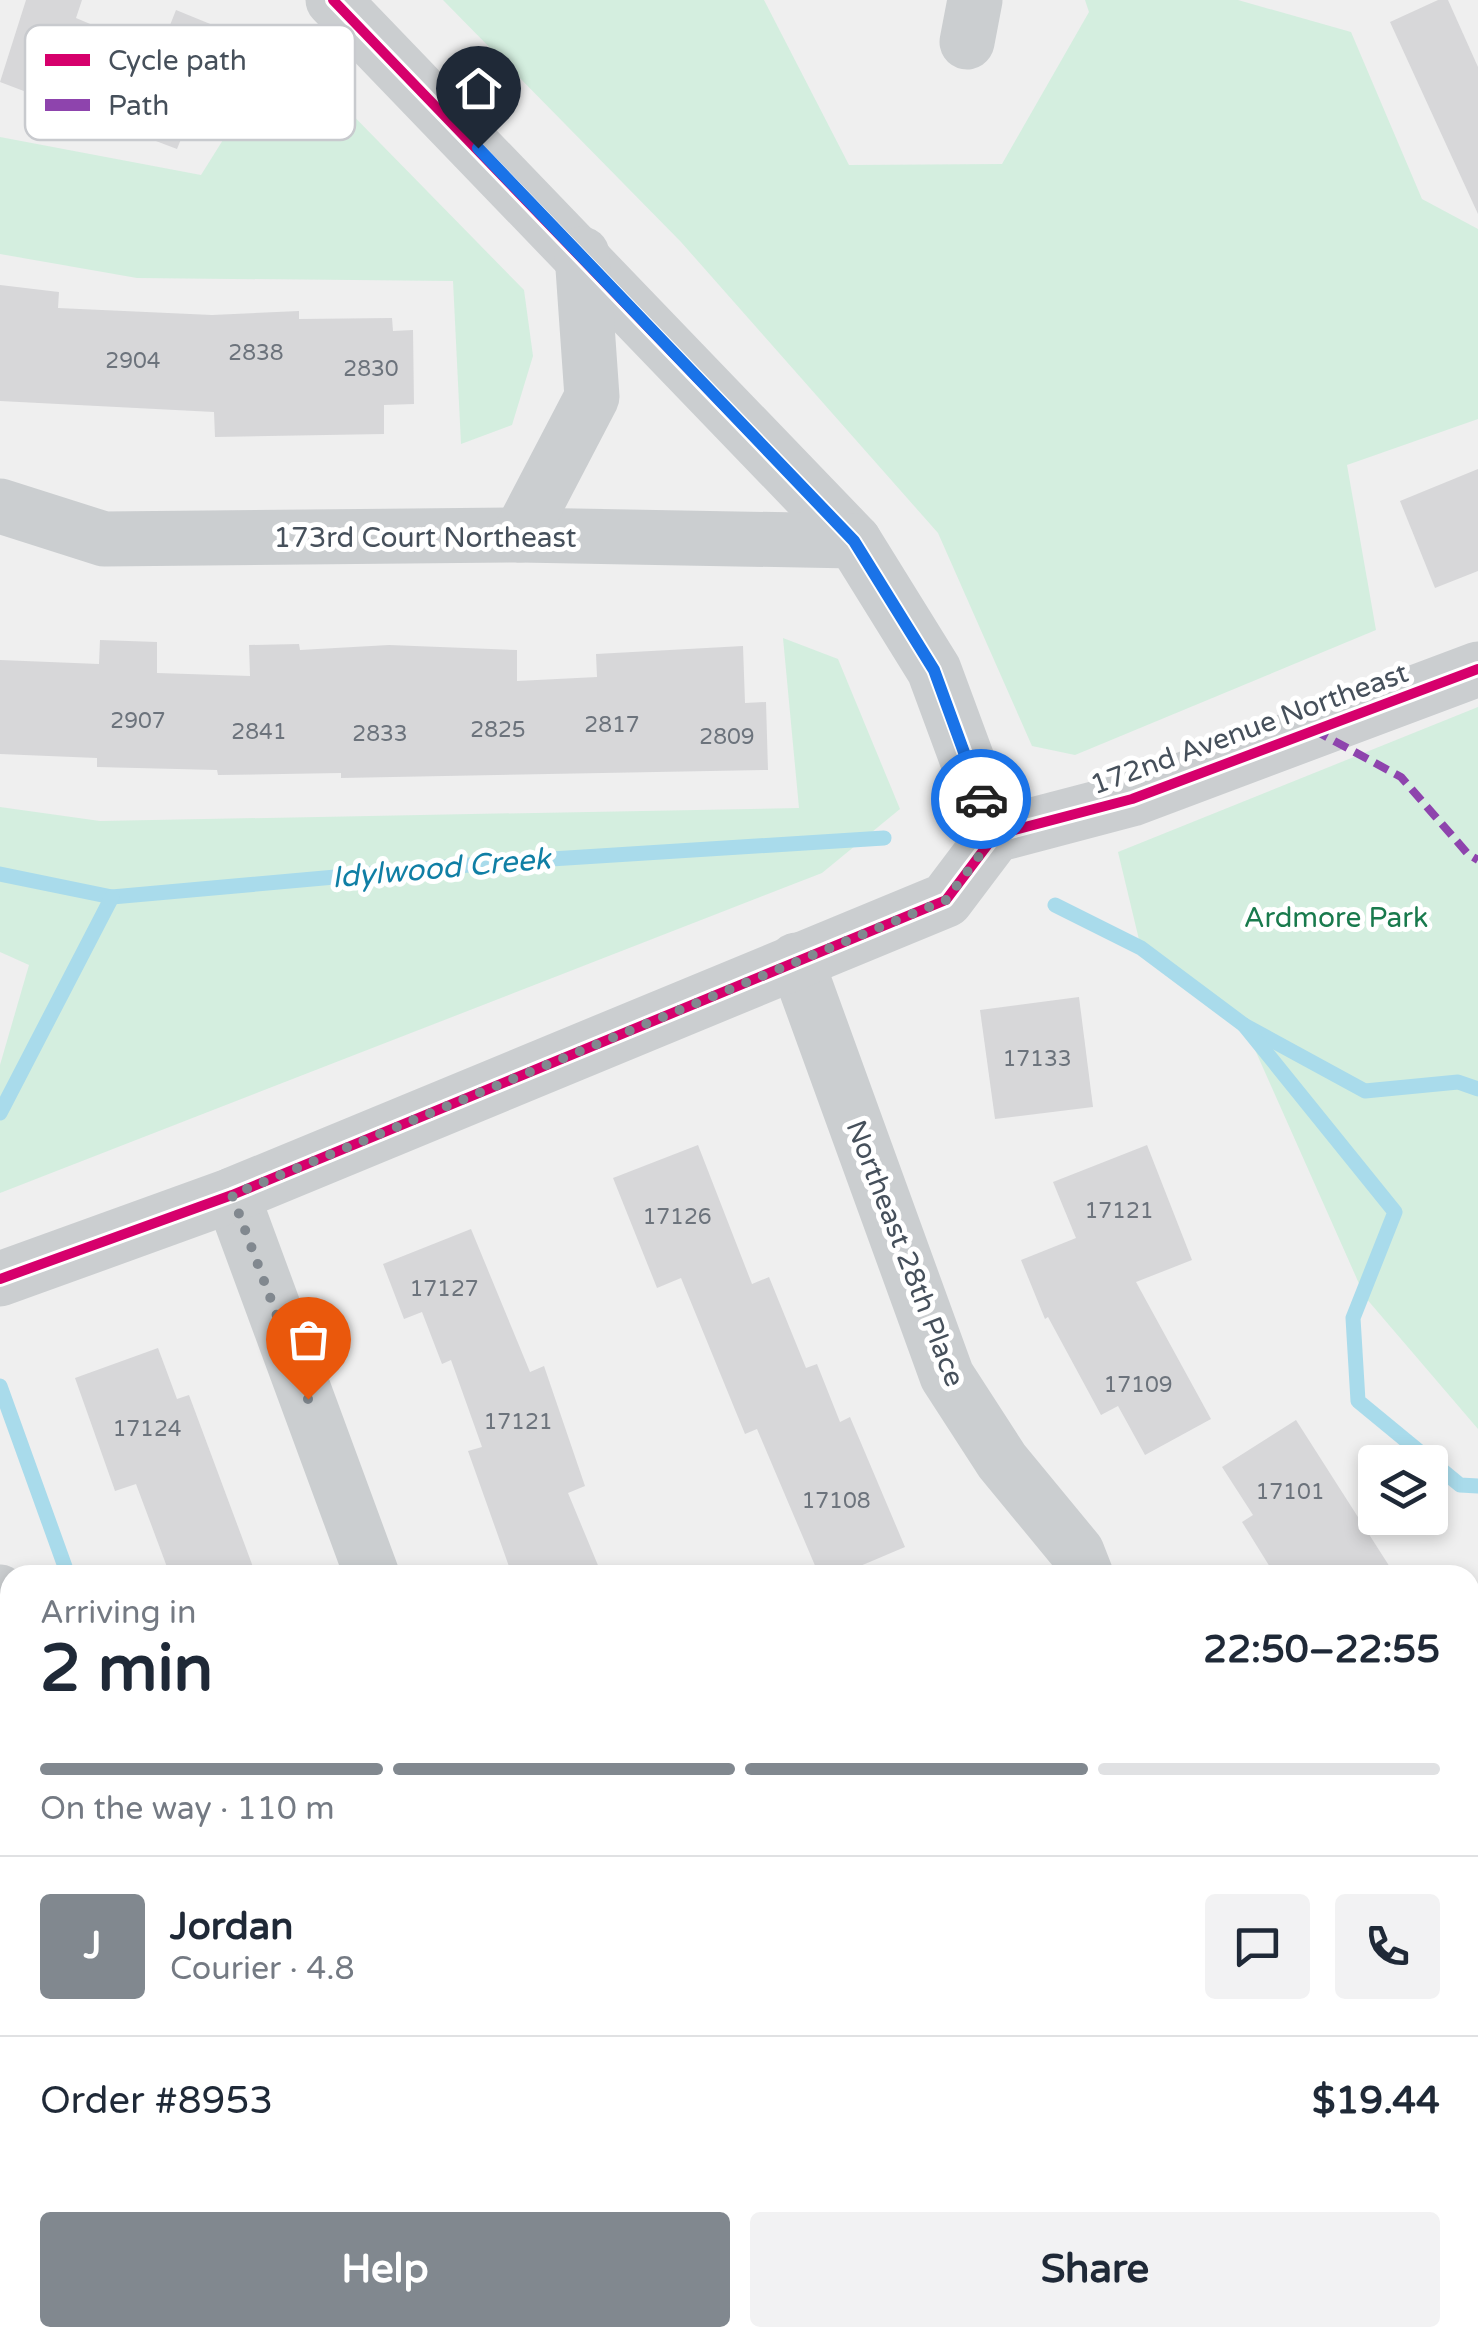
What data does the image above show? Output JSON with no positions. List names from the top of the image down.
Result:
{
  "streets": {
    "street": ["173rd Court Northeast", "172nd Avenue Northeast", "Northeast 28th Place"]
  },
  "water": ["Idylwood Creek"],
  "parks": ["Ardmore Park"],
  "house_numbers": [
    "2838",
    "2904",
    "2830",
    "2907",
    "2817",
    "2825",
    "2841",
    "2833",
    "2809",
    "17133",
    "17121",
    "17126",
    "17127",
    "17109",
    "17121",
    "17124",
    "17101",
    "17108"
  ],
  "legend": ["Cycle path", "Path"],
  "page": {
    "heading": ["2 min", "Arriving in", "22:50–22:55"],
    "panel": [
      "Jordan",
      "Courier · 4.8",
      "Order #8953",
      "$19.44"
    ],
    "bar": "On the way · 110 m",
    "round": "J",
    "buttons": ["Help", "Share"]
  }
}
